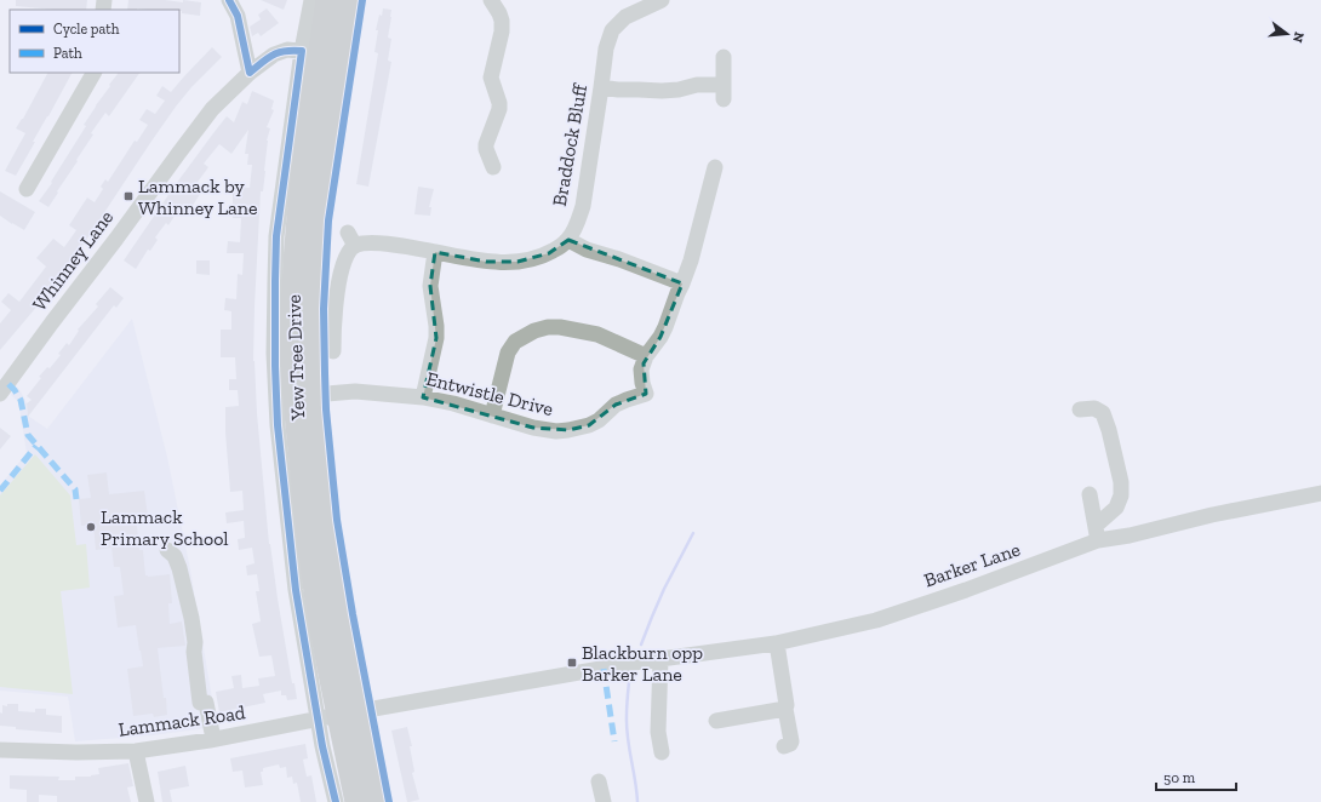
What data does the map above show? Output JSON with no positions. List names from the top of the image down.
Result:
{
  "streets": {
    "highway": ["Yew Tree Drive"],
    "street": [
      "Braddock Bluff",
      "Whinney Lane",
      "Entwistle Drive",
      "Barker Lane",
      "Lammack Road"
    ]
  },
  "crossings": [
    ["Whinney Lane", "Yew Tree Drive"],
    ["Yew Tree Drive", "Entwistle Drive"],
    ["Yew Tree Drive", "Lammack Road"],
    ["Barker Lane", "Lammack Road"]
  ],
  "places": {
    "transit": ["Lammack by Whinney Lane", "Blackburn opp Barker Lane"],
    "other": ["Lammack Primary School"]
  },
  "legend": ["Cycle path", "Path"],
  "scale_bar": "50 m",
  "north": "right"
}
